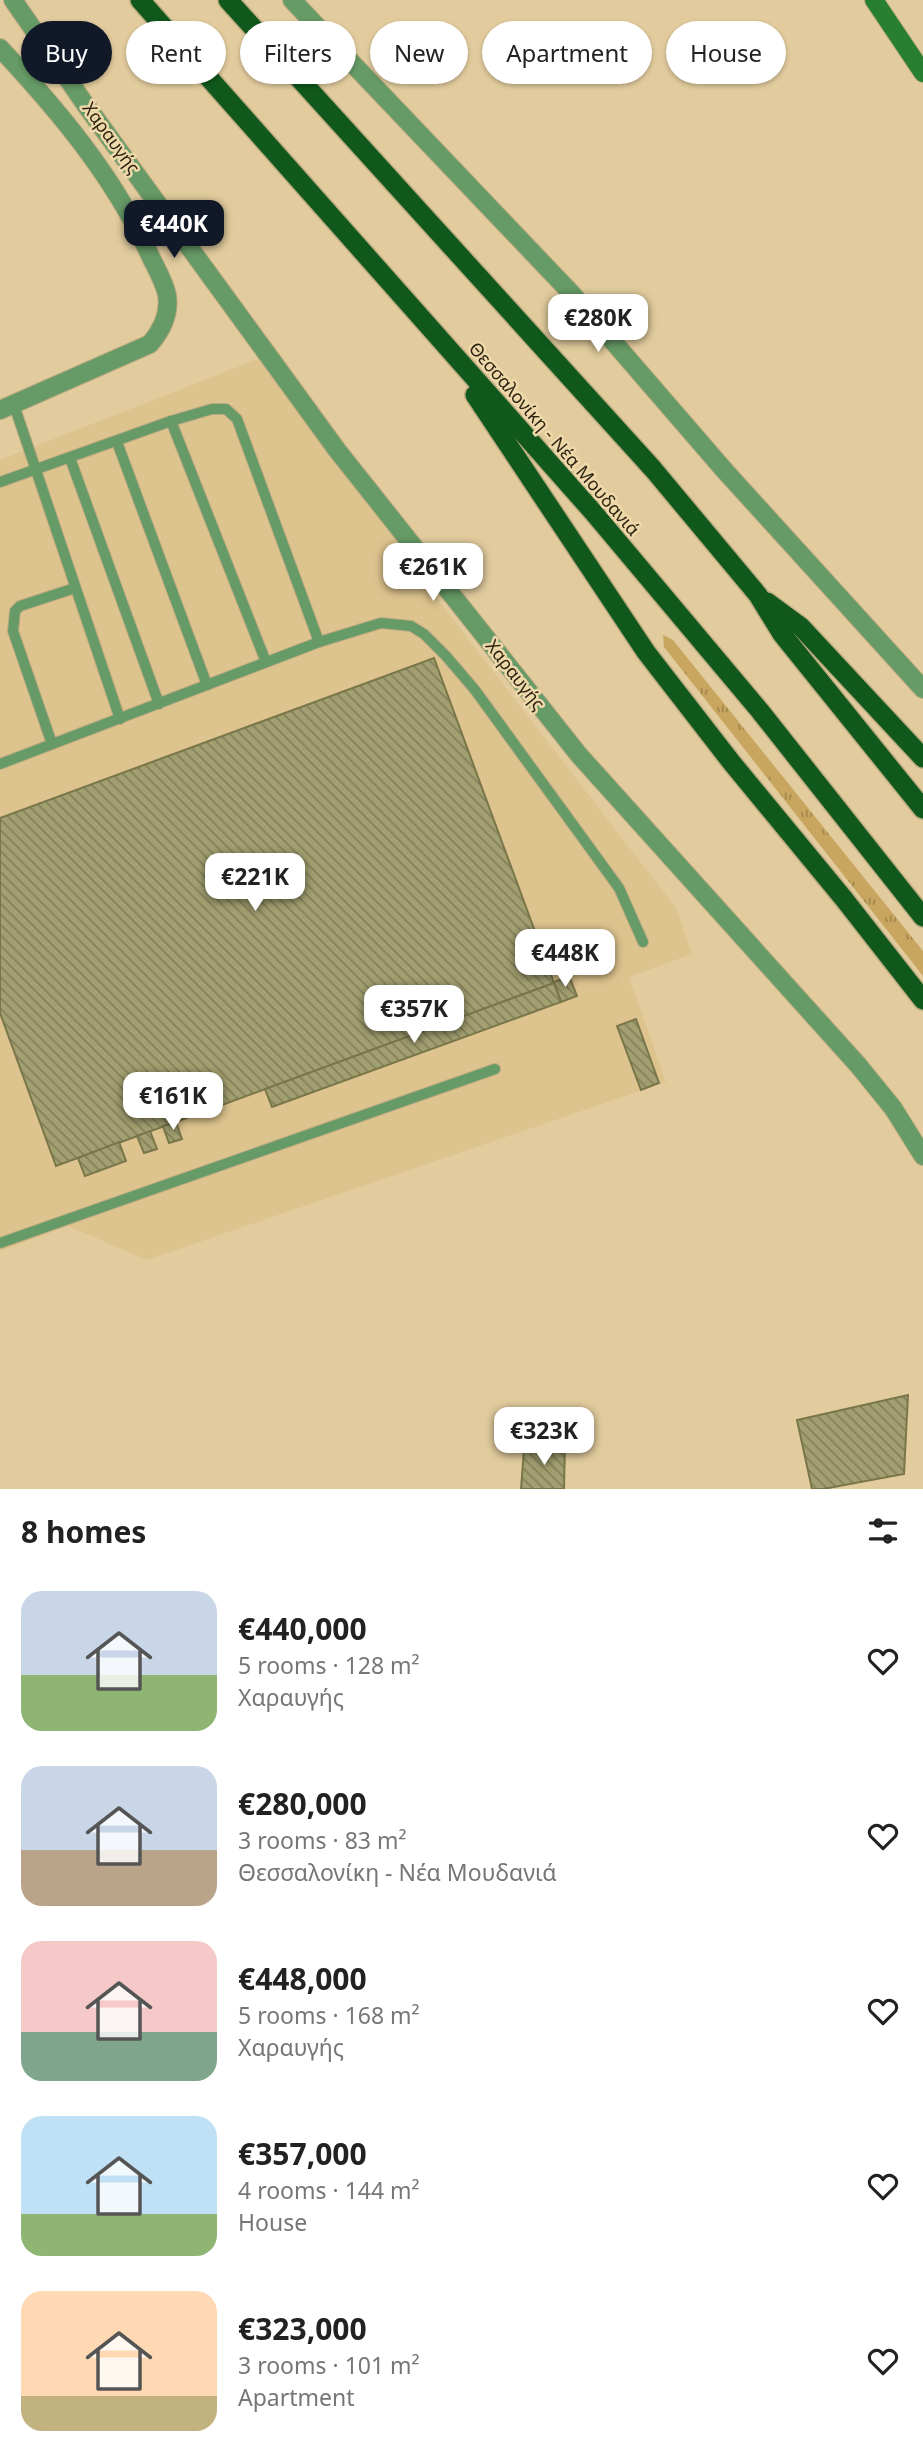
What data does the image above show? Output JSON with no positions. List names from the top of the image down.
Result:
{
  "streets": {
    "highway": ["Θεσσαλονίκη - Νέα Μουδανιά"],
    "street": ["Χαραυγής"]
  },
  "page": {
    "chip": [
      "Buy",
      "Rent",
      "Filters",
      "New",
      "Apartment",
      "House"
    ],
    "price": [
      "€440K",
      "€280K",
      "€261K",
      "€221K",
      "€448K",
      "€357K",
      "€161K",
      "€323K"
    ],
    "heading": "8 homes",
    "list": [
      {
        "name": "€440,000",
        "note": "5 rooms · 128 m² · Χαραυγής"
      },
      {
        "name": "€280,000",
        "note": "3 rooms · 83 m² · Θεσσαλονίκη - Νέα Μουδανιά"
      },
      {
        "name": "€448,000",
        "note": "5 rooms · 168 m² · Χαραυγής"
      },
      {
        "name": "€357,000",
        "note": "4 rooms · 144 m² · House"
      },
      {
        "name": "€323,000",
        "note": "3 rooms · 101 m² · Apartment"
      }
    ]
  }
}
